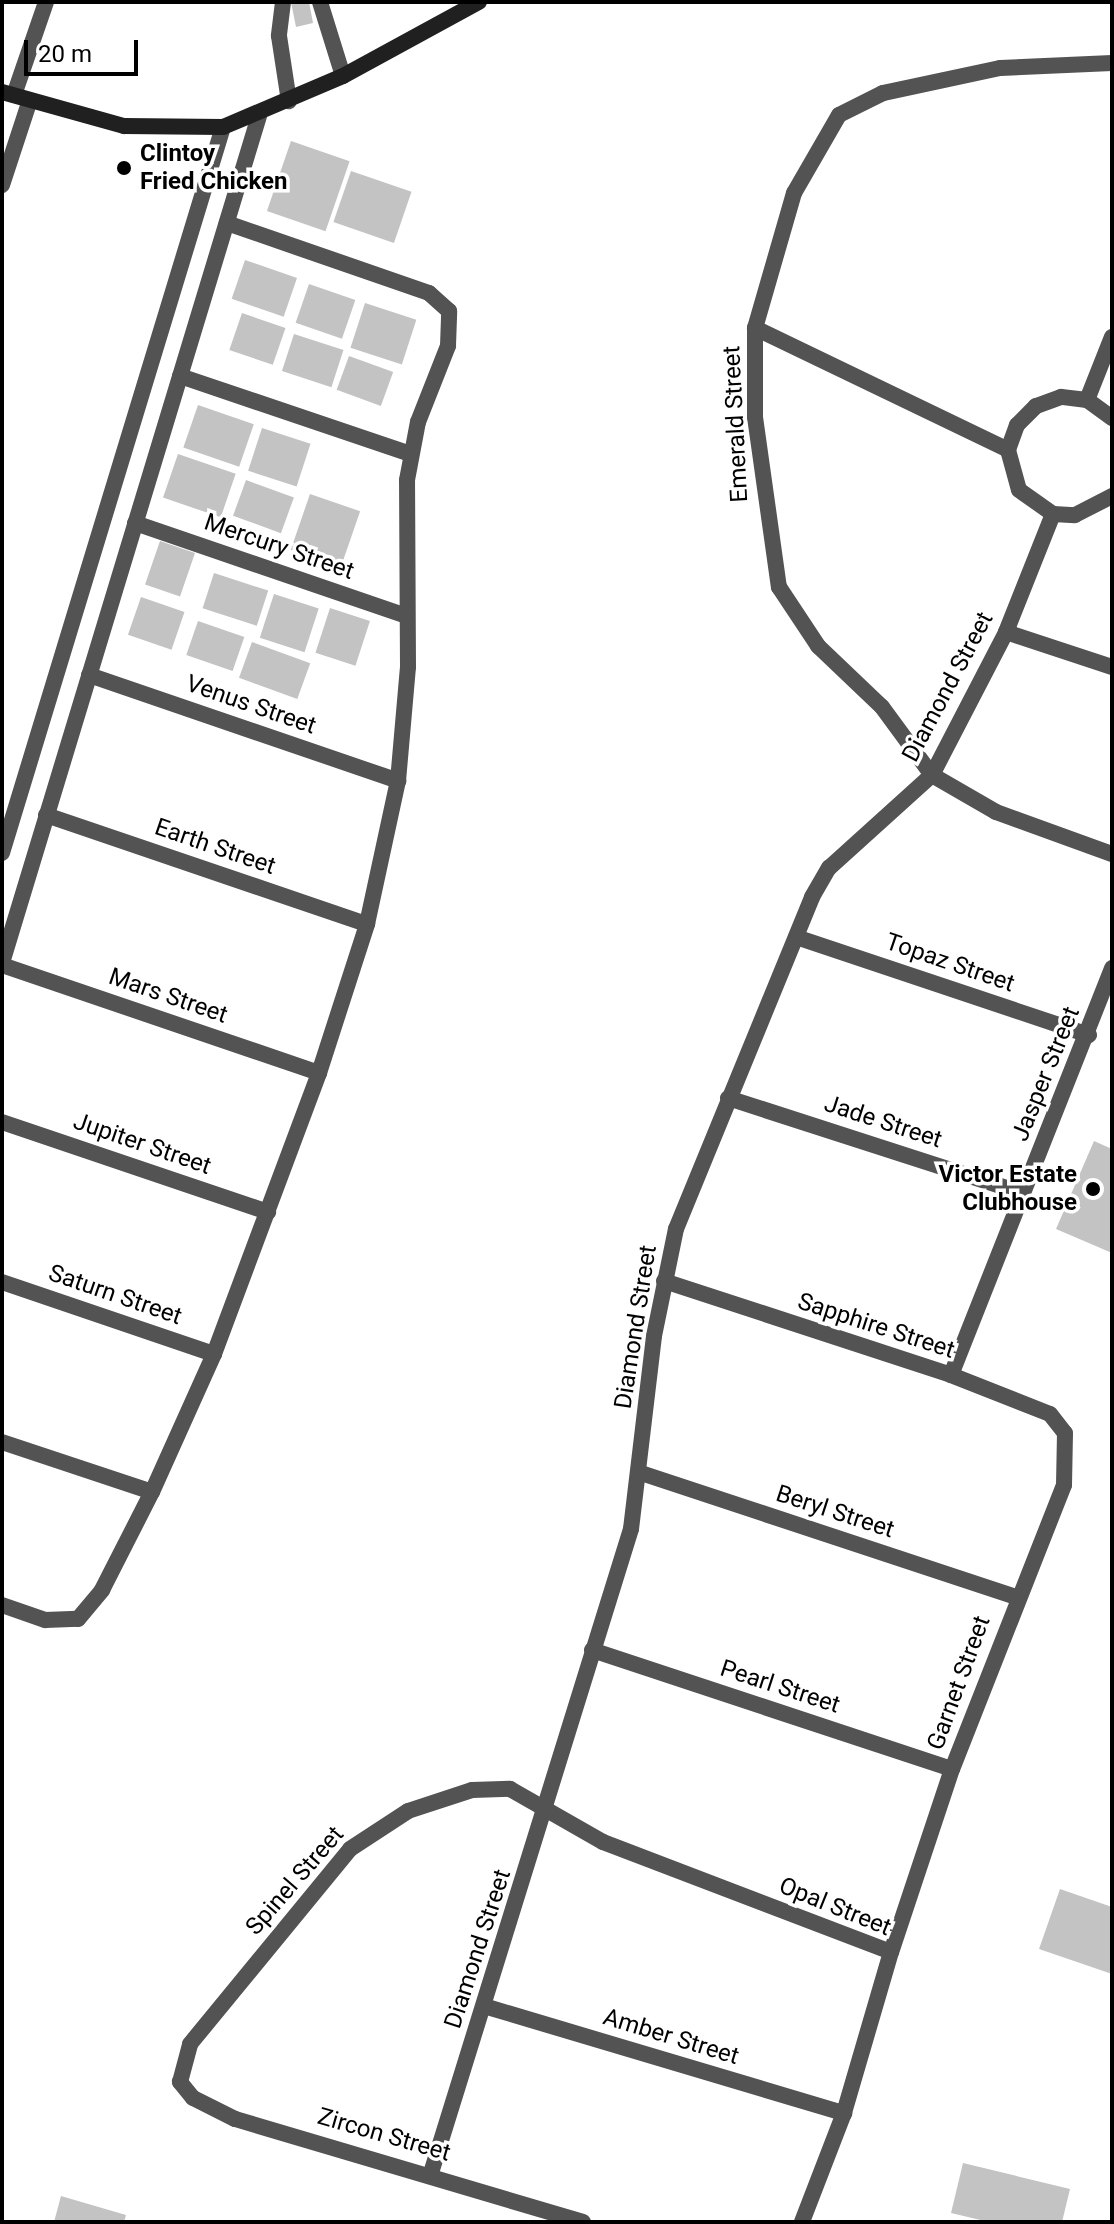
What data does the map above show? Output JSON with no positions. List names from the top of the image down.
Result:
{
  "streets": {
    "street": [
      "Emerald Street",
      "Mercury Street",
      "Diamond Street",
      "Venus Street",
      "Earth Street",
      "Topaz Street",
      "Mars Street",
      "Jasper Street",
      "Jade Street",
      "Jupiter Street",
      "Saturn Street",
      "Sapphire Street",
      "Beryl Street",
      "Garnet Street",
      "Pearl Street",
      "Spinel Street",
      "Opal Street",
      "Amber Street",
      "Zircon Street"
    ]
  },
  "crossings": [
    ["Emerald Street", "Diamond Street"],
    ["Diamond Street", "Topaz Street"],
    ["Diamond Street", "Jade Street"],
    ["Diamond Street", "Sapphire Street"],
    ["Diamond Street", "Beryl Street"],
    ["Diamond Street", "Pearl Street"],
    ["Diamond Street", "Spinel Street"],
    ["Diamond Street", "Opal Street"],
    ["Diamond Street", "Amber Street"],
    ["Diamond Street", "Zircon Street"],
    ["Topaz Street", "Jasper Street"],
    ["Jasper Street", "Jade Street"],
    ["Jasper Street", "Sapphire Street"],
    ["Sapphire Street", "Garnet Street"],
    ["Beryl Street", "Garnet Street"],
    ["Garnet Street", "Pearl Street"],
    ["Garnet Street", "Opal Street"],
    ["Spinel Street", "Opal Street"],
    ["Spinel Street", "Zircon Street"],
    ["Opal Street", "Amber Street"]
  ],
  "places": ["Clintoy Fried Chicken", "Victor Estate Clubhouse"],
  "scale_bar": "20 m"
}
